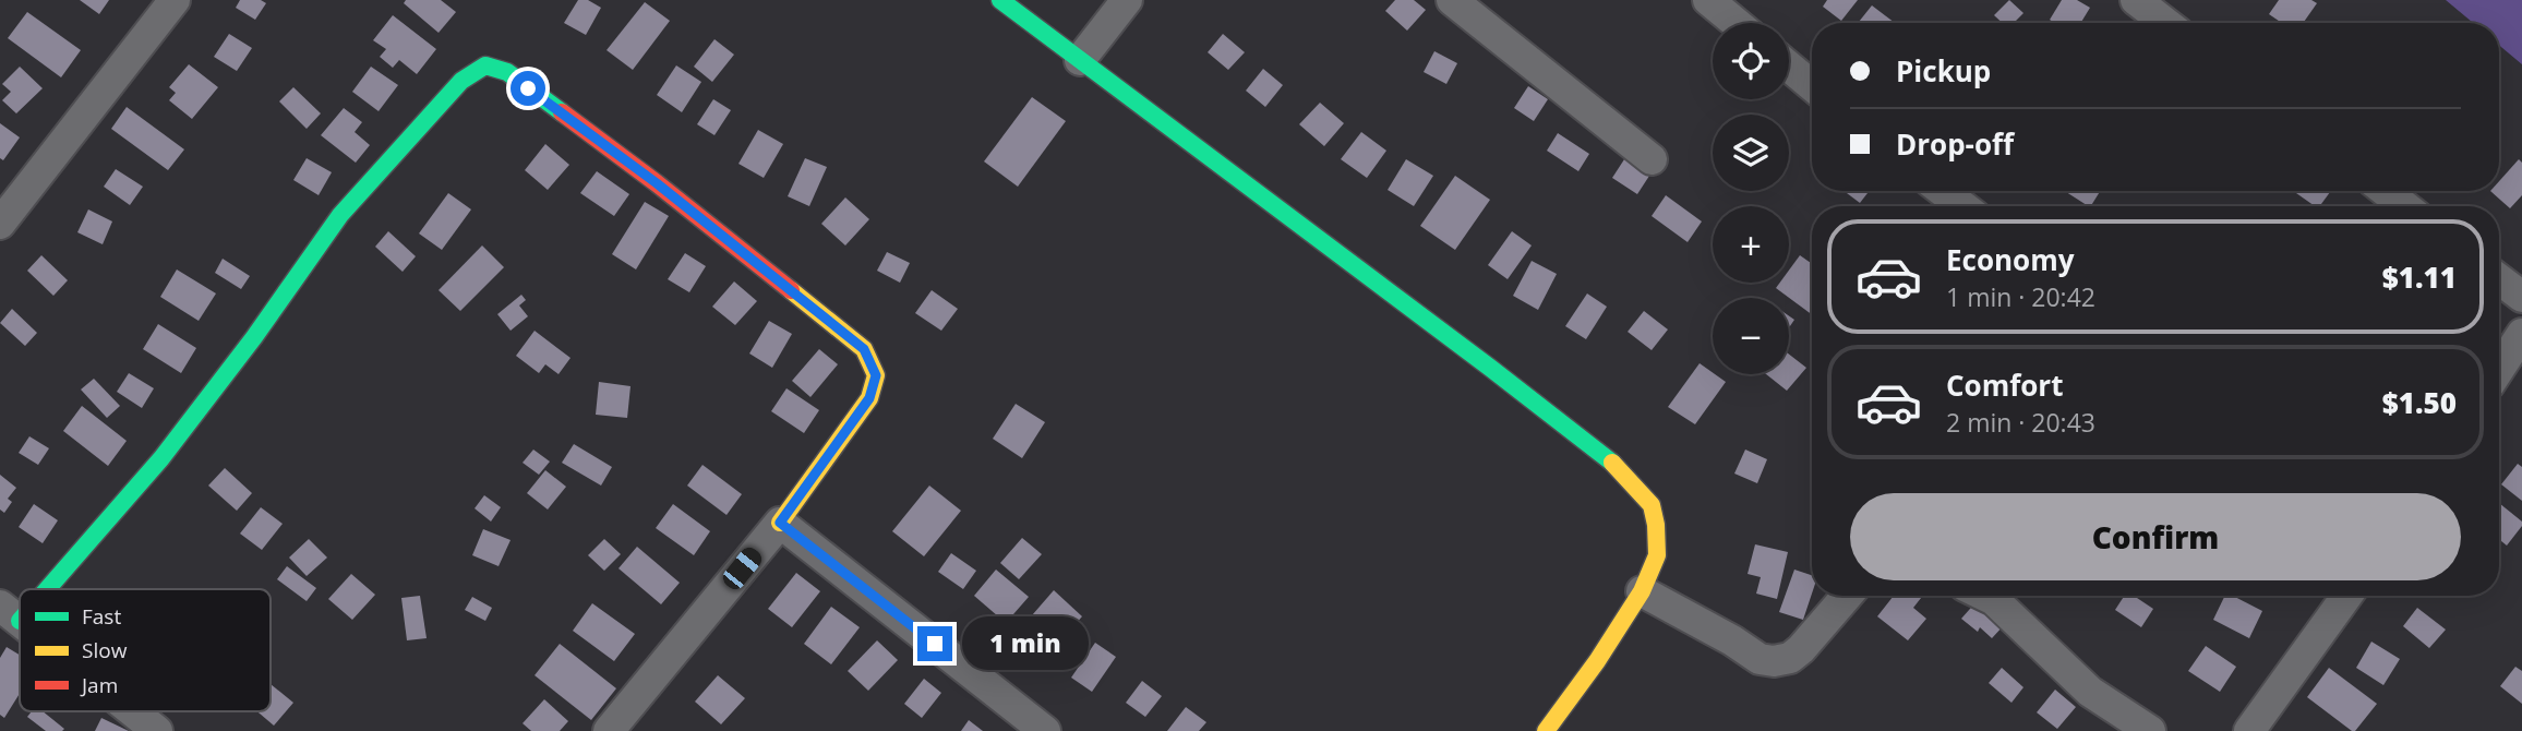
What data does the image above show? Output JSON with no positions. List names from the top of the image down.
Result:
{
  "legend": ["Fast", "Slow", "Jam"],
  "page": {
    "map_buttons": ["+", "−"],
    "banner": ["Pickup", "Drop-off"],
    "list": [
      {
        "name": "Economy",
        "note": "1 min · 20:42",
        "value": "$1.11"
      },
      {
        "name": "Comfort",
        "note": "2 min · 20:43",
        "value": "$1.50"
      }
    ],
    "buttons": "Confirm",
    "bubble": "1 min"
  }
}
